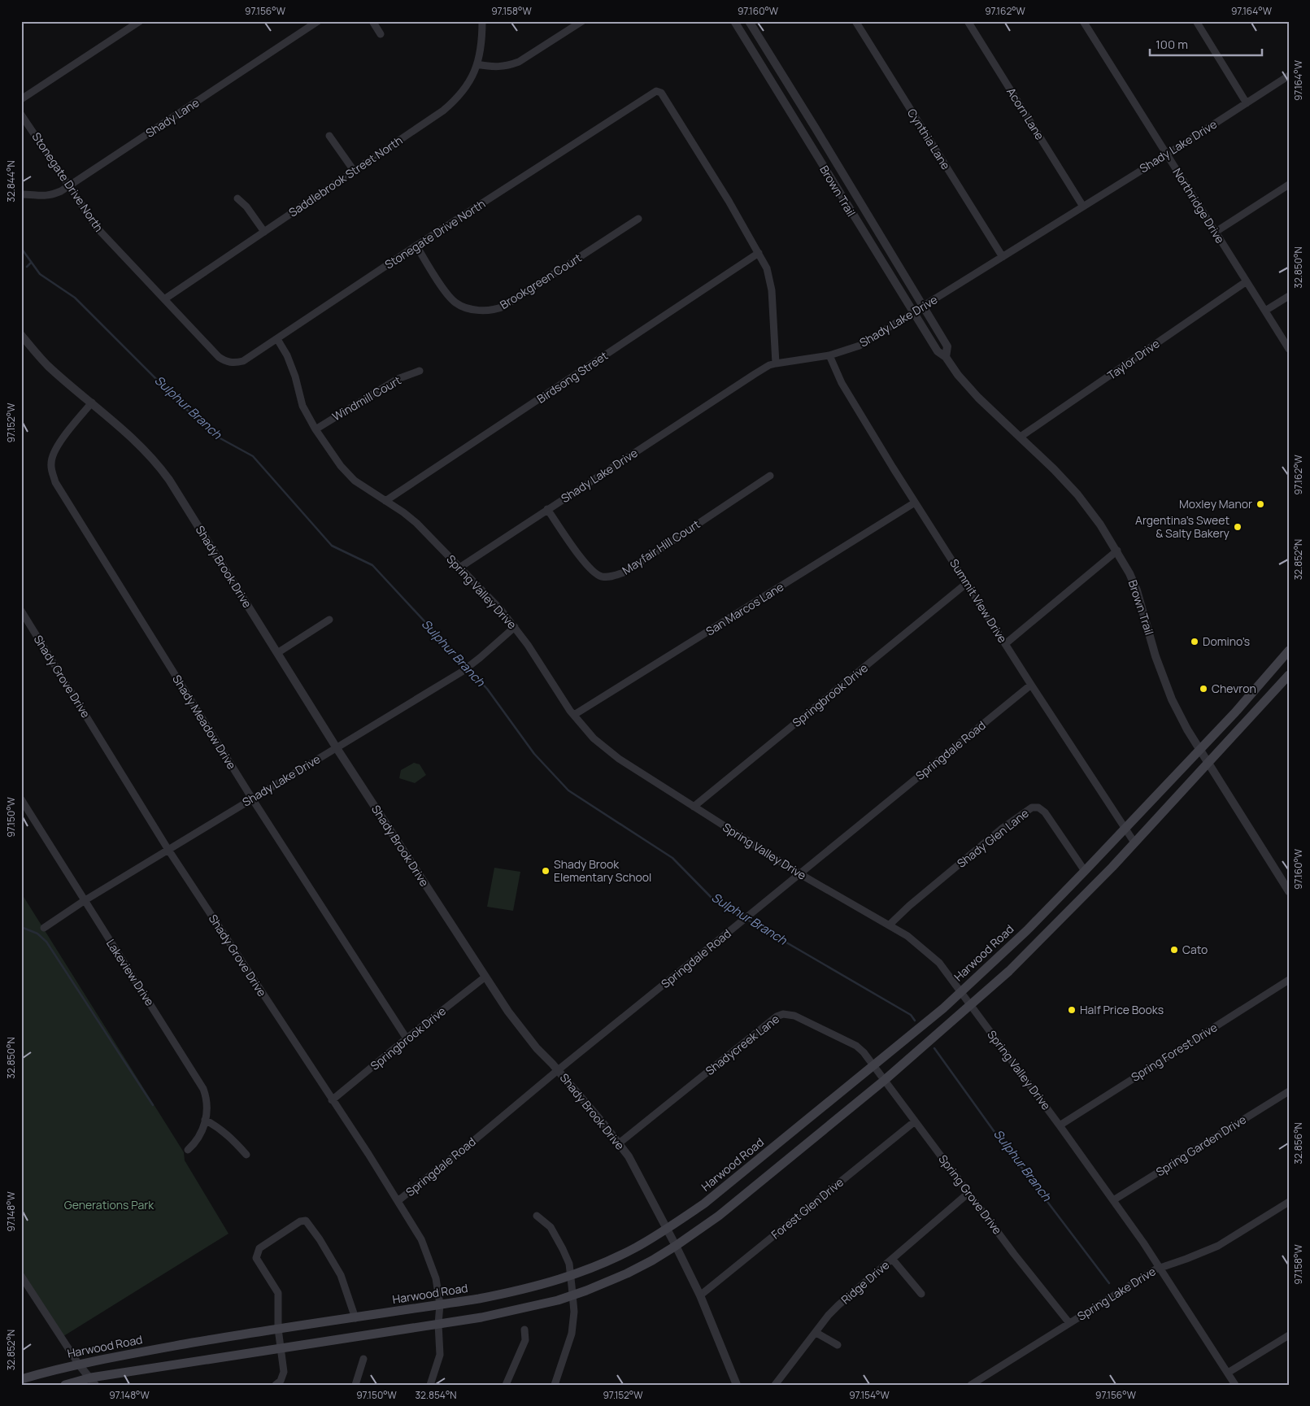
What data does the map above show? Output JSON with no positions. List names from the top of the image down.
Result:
{
  "streets": {
    "main road": ["Harwood Road"],
    "street": [
      "Acorn Lane",
      "Shady Lane",
      "Cynthia Lane",
      "Shady Lake Drive",
      "Saddlebrook Street North",
      "Stonegate Drive North",
      "Brown Trail",
      "Northridge Drive",
      "Brookgreen Court",
      "Taylor Drive",
      "Birdsong Street",
      "Windmill Court",
      "Mayfair Hill Court",
      "Shady Brook Drive",
      "Spring Valley Drive",
      "Summit View Drive",
      "San Marcos Lane",
      "Shady Grove Drive",
      "Springbrook Drive",
      "Shady Meadow Drive",
      "Springdale Road",
      "Shady Glen Lane",
      "Lakeview Drive",
      "Shadycreek Lane",
      "Spring Forest Drive",
      "Spring Garden Drive",
      "Spring Grove Drive",
      "Forest Glen Drive",
      "Ridge Drive",
      "Spring Lake Drive"
    ]
  },
  "crossings": [
    ["Acorn Lane", "Shady Lake Drive"],
    ["Shady Lane", "Stonegate Drive North"],
    ["Cynthia Lane", "Shady Lake Drive"],
    ["Shady Lake Drive", "Stonegate Drive North"],
    ["Shady Lake Drive", "Brown Trail"],
    ["Shady Lake Drive", "Northridge Drive"],
    ["Shady Lake Drive", "Mayfair Hill Court"],
    ["Shady Lake Drive", "Shady Brook Drive"],
    ["Shady Lake Drive", "Spring Valley Drive"],
    ["Shady Lake Drive", "Summit View Drive"],
    ["Shady Lake Drive", "Shady Grove Drive"],
    ["Shady Lake Drive", "Shady Meadow Drive"],
    ["Shady Lake Drive", "Lakeview Drive"],
    ["Saddlebrook Street North", "Stonegate Drive North"],
    ["Stonegate Drive North", "Brookgreen Court"],
    ["Stonegate Drive North", "Birdsong Street"],
    ["Stonegate Drive North", "Spring Valley Drive"],
    ["Brown Trail", "Taylor Drive"],
    ["Brown Trail", "Harwood Road"],
    ["Northridge Drive", "Taylor Drive"],
    ["Birdsong Street", "Spring Valley Drive"],
    ["Windmill Court", "Spring Valley Drive"],
    ["Shady Brook Drive", "Springbrook Drive"],
    ["Shady Brook Drive", "Shady Meadow Drive"],
    ["Shady Brook Drive", "Springdale Road"],
    ["Shady Brook Drive", "Harwood Road"],
    ["Shady Brook Drive", "Shadycreek Lane"],
    ["Shady Brook Drive", "Forest Glen Drive"],
    ["Spring Valley Drive", "San Marcos Lane"],
    ["Spring Valley Drive", "Springbrook Drive"],
    ["Spring Valley Drive", "Springdale Road"],
    ["Spring Valley Drive", "Shady Glen Lane"],
    ["Spring Valley Drive", "Harwood Road"],
    ["Spring Valley Drive", "Spring Forest Drive"],
    ["Spring Valley Drive", "Spring Garden Drive"],
    ["Spring Valley Drive", "Spring Lake Drive"],
    ["Summit View Drive", "San Marcos Lane"],
    ["Summit View Drive", "Springbrook Drive"],
    ["Summit View Drive", "Springdale Road"],
    ["Summit View Drive", "Harwood Road"],
    ["Shady Grove Drive", "Springbrook Drive"],
    ["Shady Grove Drive", "Springdale Road"],
    ["Shady Grove Drive", "Harwood Road"],
    ["Springbrook Drive", "Shady Meadow Drive"],
    ["Shady Glen Lane", "Harwood Road"],
    ["Harwood Road", "Shadycreek Lane"],
    ["Harwood Road", "Spring Grove Drive"],
    ["Shadycreek Lane", "Spring Grove Drive"],
    ["Spring Grove Drive", "Forest Glen Drive"],
    ["Spring Grove Drive", "Ridge Drive"],
    ["Spring Grove Drive", "Spring Lake Drive"]
  ],
  "water": ["Sulphur Branch"],
  "parks": ["Generations Park"],
  "places": [
    "Moxley Manor",
    "Argentina's Sweet & Salty Bakery",
    "Domino's",
    "Chevron",
    "Shady Brook Elementary School",
    "Cato",
    "Half Price Books"
  ],
  "scale_bar": "100 m",
  "coordinates": [
    "97.156°W",
    "97.158°W",
    "97.160°W",
    "97.162°W",
    "97.164°W",
    "32.844°N",
    "32.850°N",
    "97.152°W",
    "32.852°N",
    "97.150°W",
    "32.856°N",
    "97.148°W",
    "32.854°N",
    "97.154°W"
  ]
}
